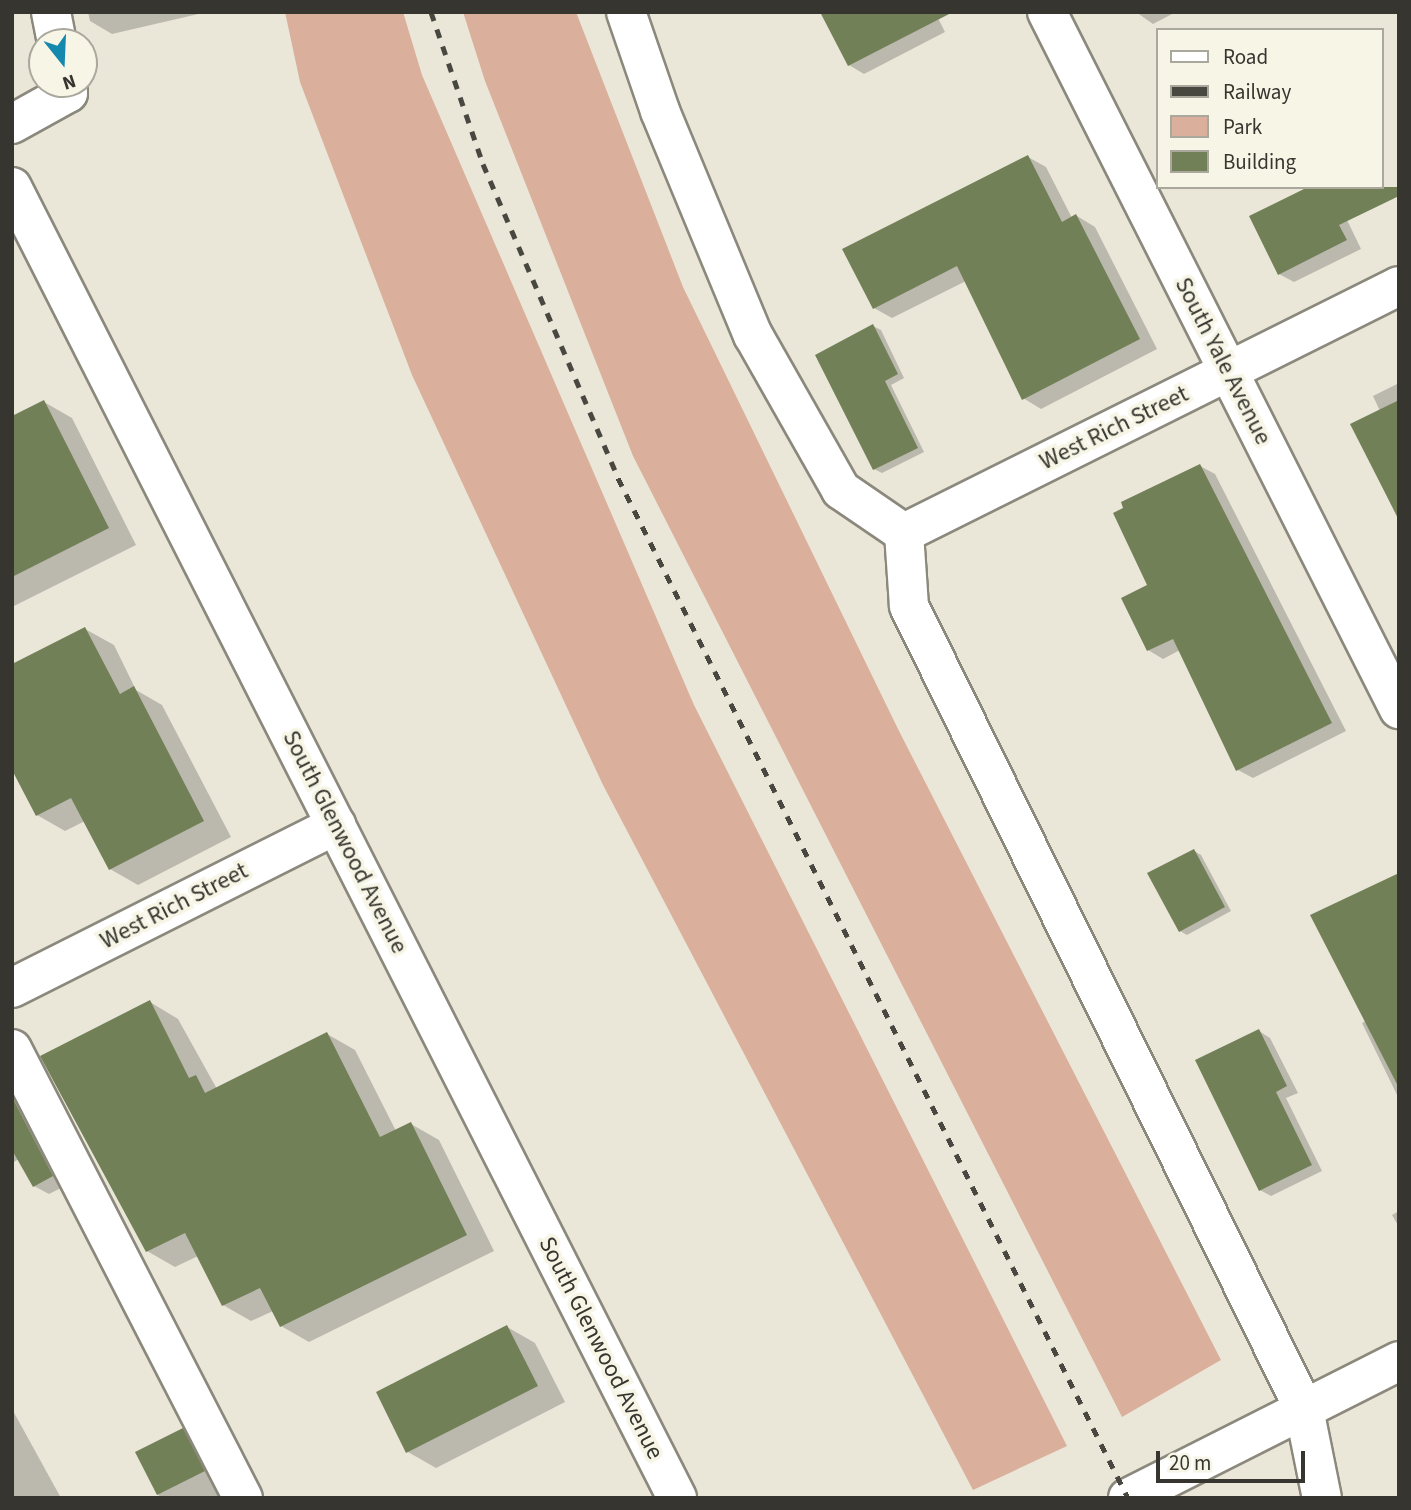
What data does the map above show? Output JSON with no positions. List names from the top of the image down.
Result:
{
  "streets": {
    "street": ["South Yale Avenue", "West Rich Street", "South Glenwood Avenue"]
  },
  "crossings": [
    ["South Yale Avenue", "West Rich Street"],
    ["West Rich Street", "South Glenwood Avenue"]
  ],
  "legend": [
    "Road",
    "Railway",
    "Park",
    "Building"
  ],
  "scale_bar": "20 m",
  "north": "bottom"
}
